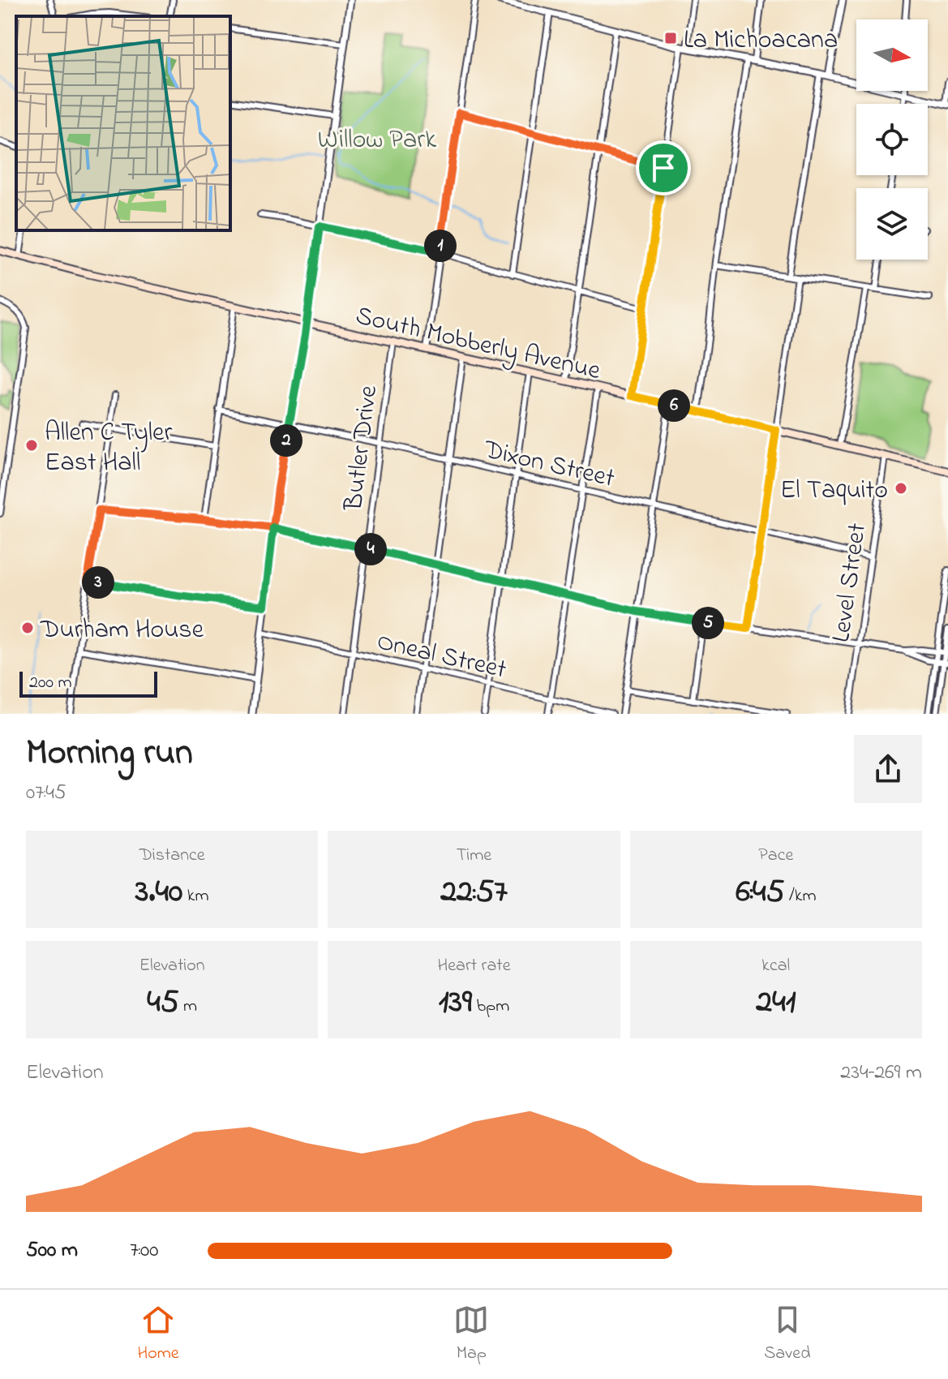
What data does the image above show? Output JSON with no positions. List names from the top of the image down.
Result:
{
  "streets": {
    "main road": ["South Mobberly Avenue"],
    "street": [
      "Butler Drive",
      "Dixon Street",
      "Level Street",
      "Oneal Street"
    ]
  },
  "crossings": [
    ["South Mobberly Avenue", "Butler Drive"],
    ["South Mobberly Avenue", "Level Street"],
    ["Butler Drive", "Dixon Street"],
    ["Butler Drive", "Oneal Street"],
    ["Dixon Street", "Level Street"]
  ],
  "parks": ["Willow Park"],
  "places": {
    "transit": ["La Michoacana"],
    "other": ["Allen C Tyler East Hall", "El Taquito", "Durham House"]
  },
  "scale_bar": "200 m",
  "north": "right",
  "page": {
    "pins": [
      "1",
      "6",
      "2",
      "4",
      "3",
      "5"
    ],
    "scale": "200 m",
    "heading": ["Morning run", "07:45"],
    "stats": [
      ["Distance", "3.40 km"],
      ["Time", "22:57"],
      ["Pace", "6:45 /km"],
      ["Elevation", "45 m"],
      ["Heart rate", "139 bpm"],
      ["kcal", "241"]
    ],
    "chart": ["Elevation", "234–269 m"],
    "list": [
      {
        "name": "500 m",
        "note": "7:00"
      }
    ],
    "tabs": ["Home", "Map", "Saved"]
  }
}
